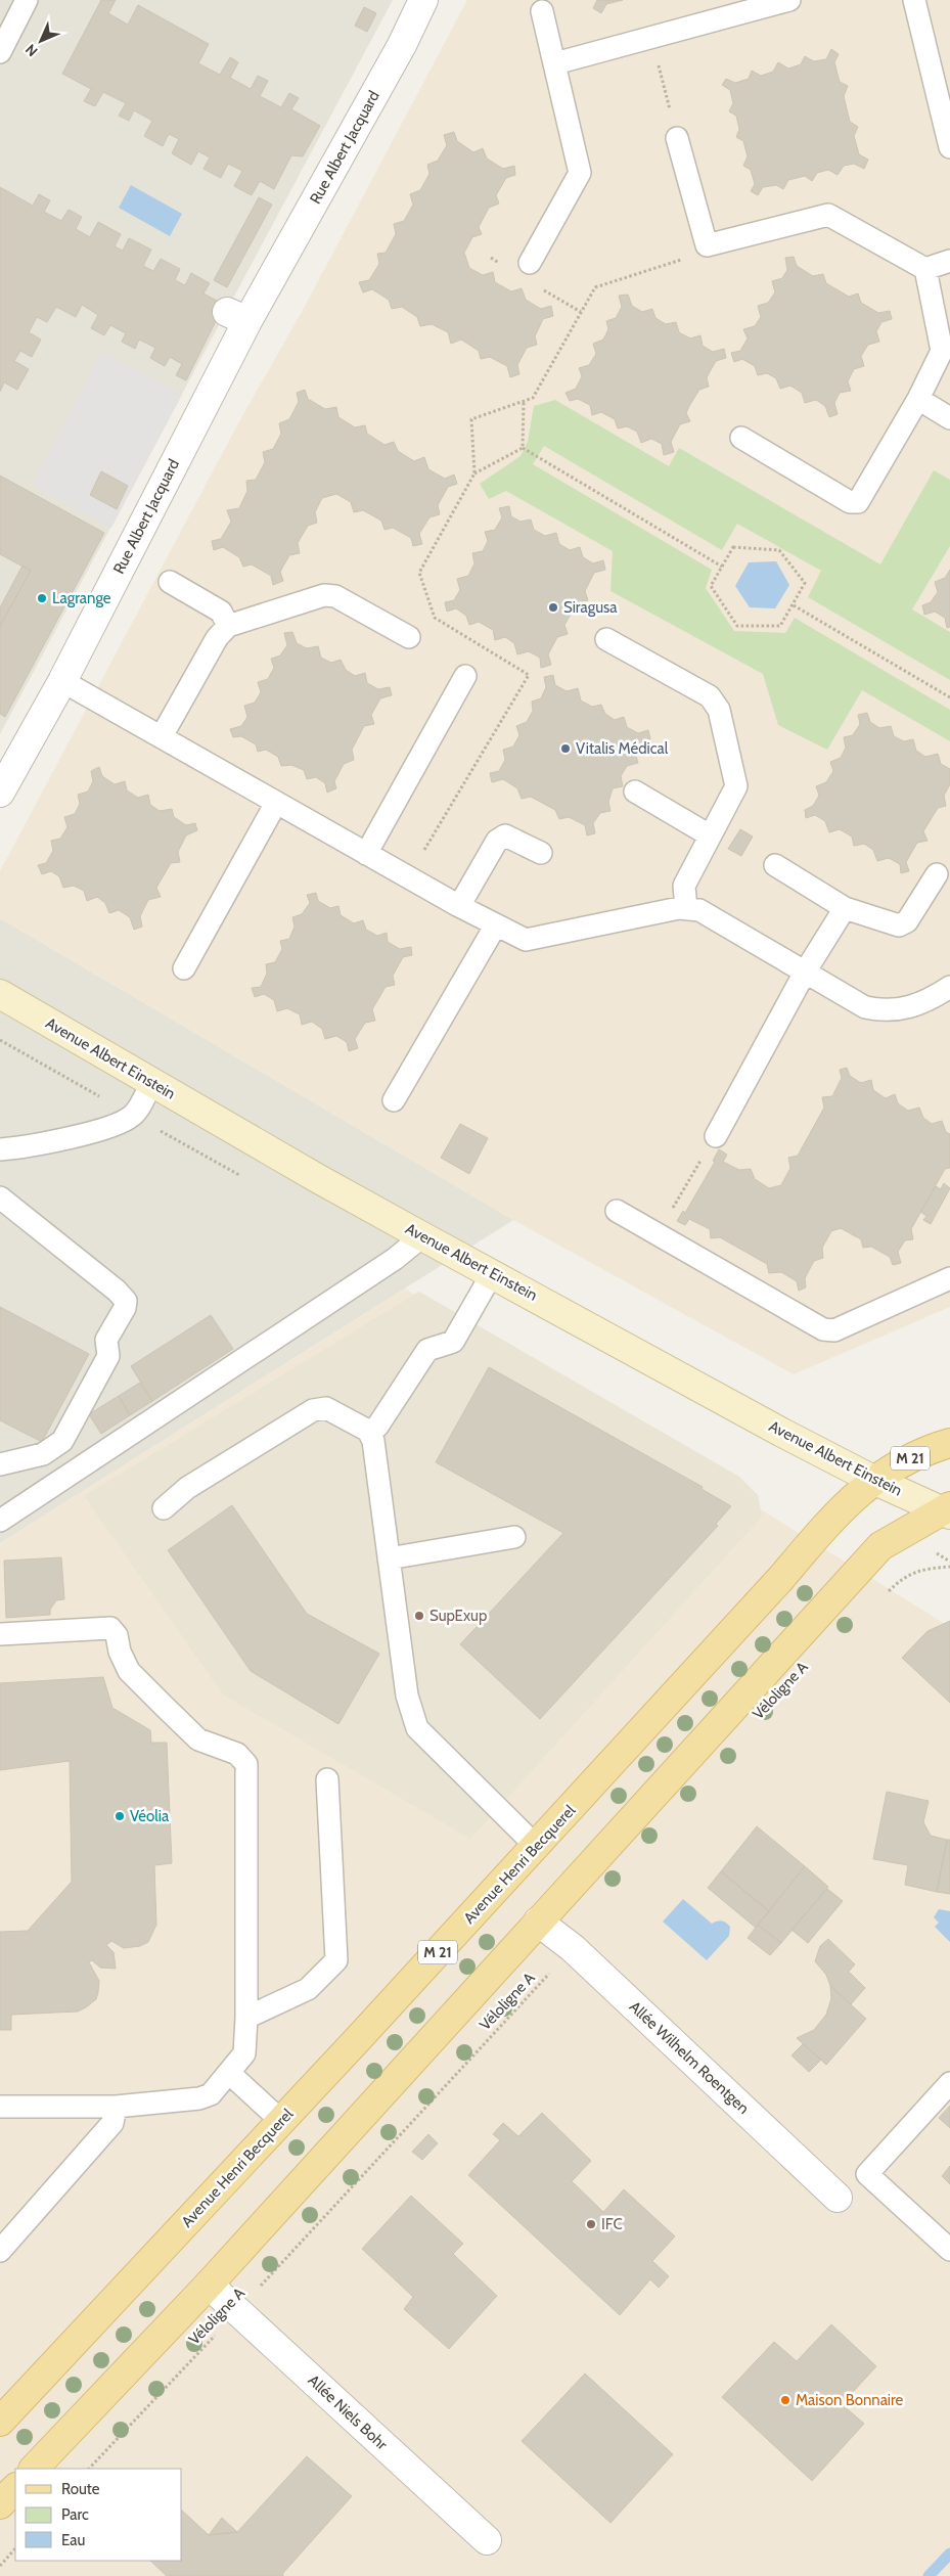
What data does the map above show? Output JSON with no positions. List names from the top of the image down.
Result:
{
  "streets": {
    "main road": ["Avenue Albert Einstein", "M 21", "Avenue Henri Becquerel"],
    "street": ["Rue Albert Jacquard", "Allée Wilhelm Roentgen", "Allée Niels Bohr"],
    "path": ["Véloligne A"]
  },
  "crossings": [
    ["Avenue Albert Einstein", "Avenue Henri Becquerel"],
    ["Véloligne A", "Allée Wilhelm Roentgen"],
    ["Véloligne A", "Allée Niels Bohr"]
  ],
  "places": [
    "Lagrange",
    "Siragusa",
    "Vitalis Médical",
    "SupExup",
    "Véolia",
    "IFC",
    "Maison Bonnaire"
  ],
  "legend": ["Route", "Parc", "Eau"],
  "north": "bottom left"
}
